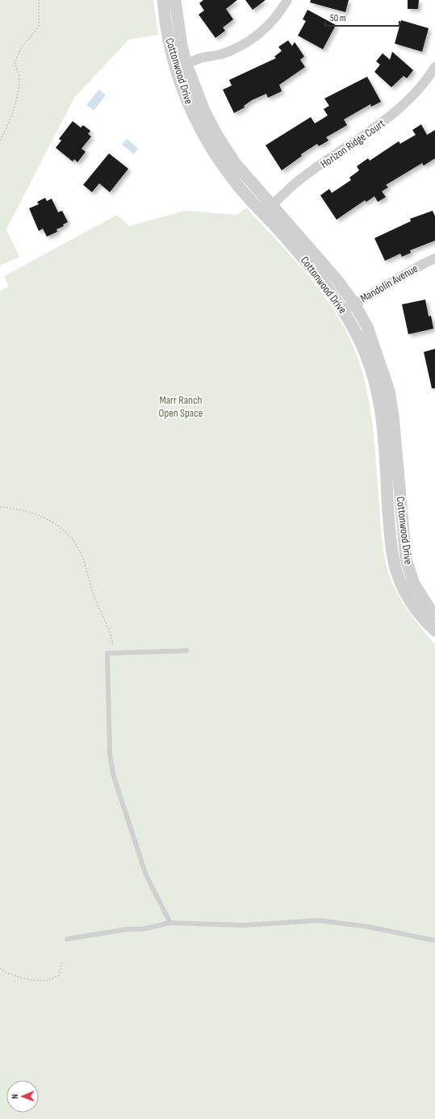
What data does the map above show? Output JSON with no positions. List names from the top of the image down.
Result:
{
  "streets": {
    "street": ["Cottonwood Drive", "Horizon Ridge Court", "Mandolin Avenue"]
  },
  "crossings": [
    ["Cottonwood Drive", "Horizon Ridge Court"],
    ["Cottonwood Drive", "Mandolin Avenue"]
  ],
  "parks": ["Marr Ranch Open Space"],
  "scale_bar": "50 m",
  "north": "left"
}
